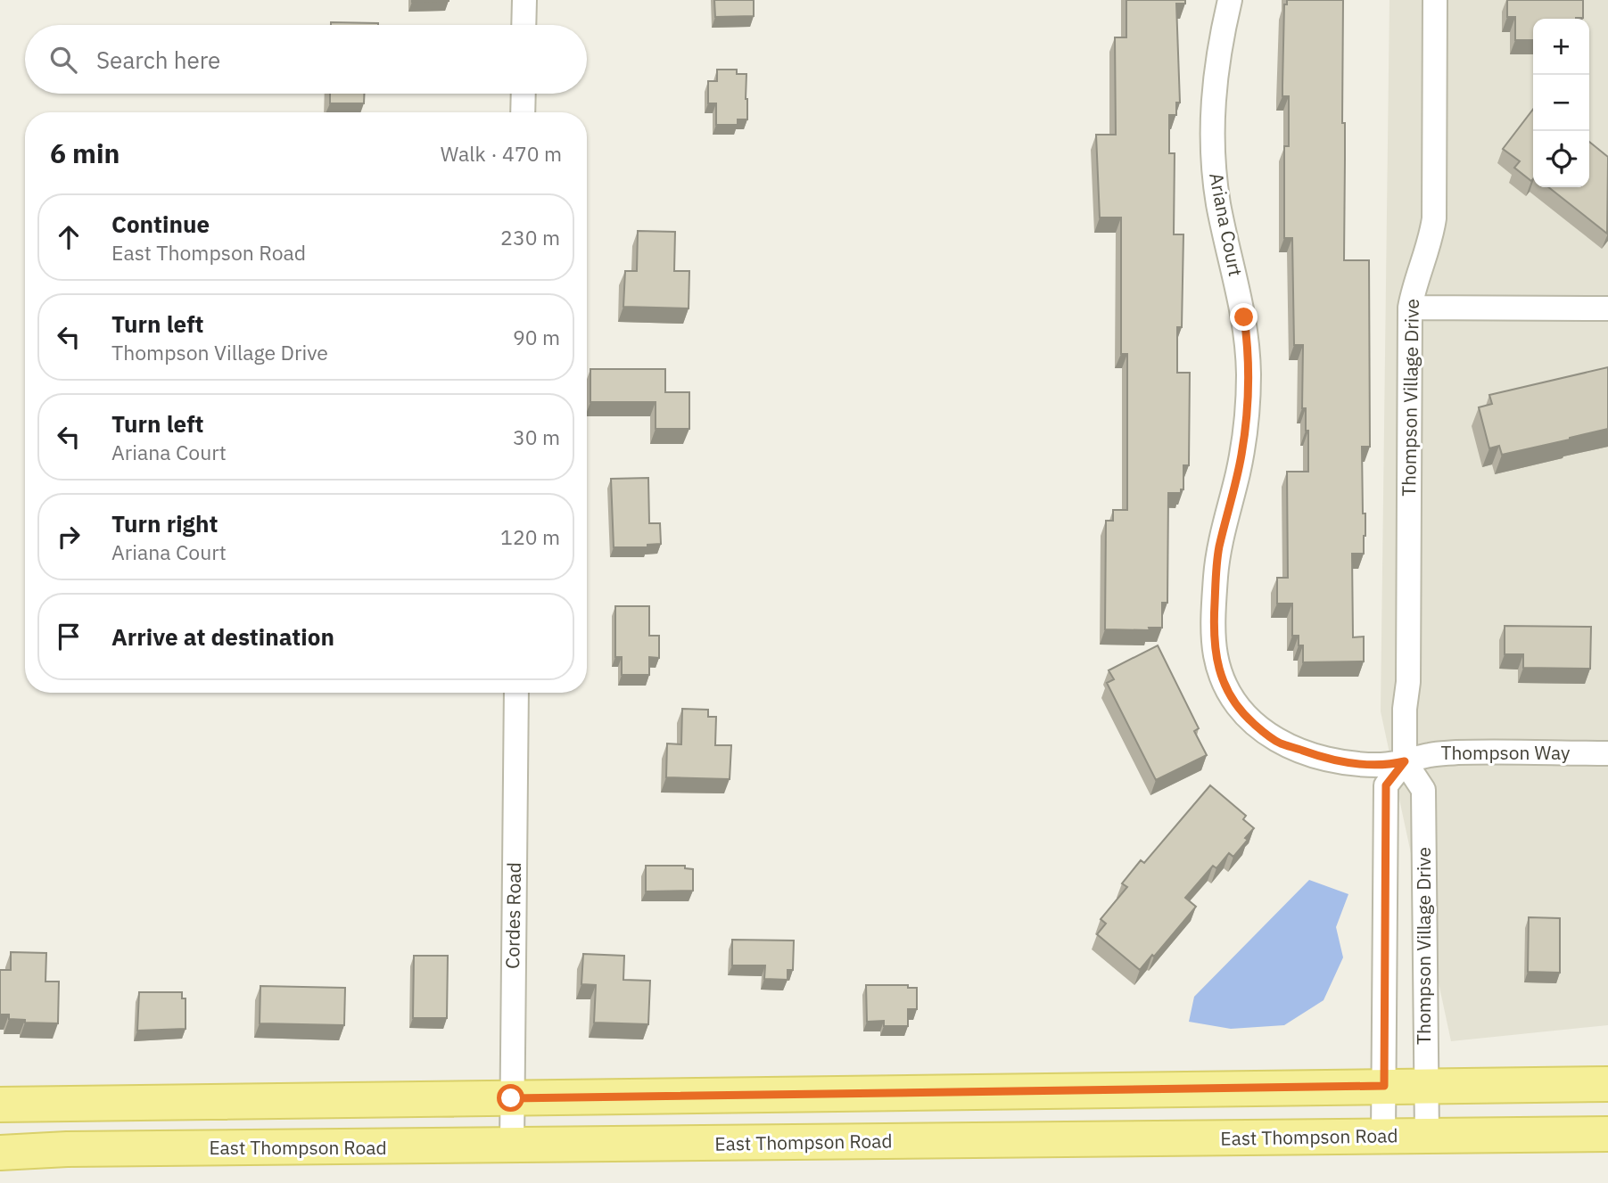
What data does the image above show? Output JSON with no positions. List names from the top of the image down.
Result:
{
  "streets": {
    "main road": ["East Thompson Road"],
    "street": [
      "Ariana Court",
      "Thompson Village Drive",
      "Thompson Way",
      "Cordes Road"
    ]
  },
  "crossings": [
    ["Ariana Court", "Thompson Village Drive"],
    ["Ariana Court", "Thompson Way"],
    ["Thompson Village Drive", "Thompson Way"],
    ["Thompson Village Drive", "East Thompson Road"],
    ["Cordes Road", "East Thompson Road"]
  ],
  "page": {
    "map_buttons": ["+", "−"],
    "search": "Search here",
    "heading": ["6 min", "Walk · 470 m"],
    "list": [
      ["Continue", "East Thompson Road", "230 m"],
      ["Turn left", "Thompson Village Drive", "90 m"],
      ["Turn left", "Ariana Court", "30 m"],
      ["Turn right", "Ariana Court", "120 m"],
      "Arrive at destination"
    ]
  }
}
